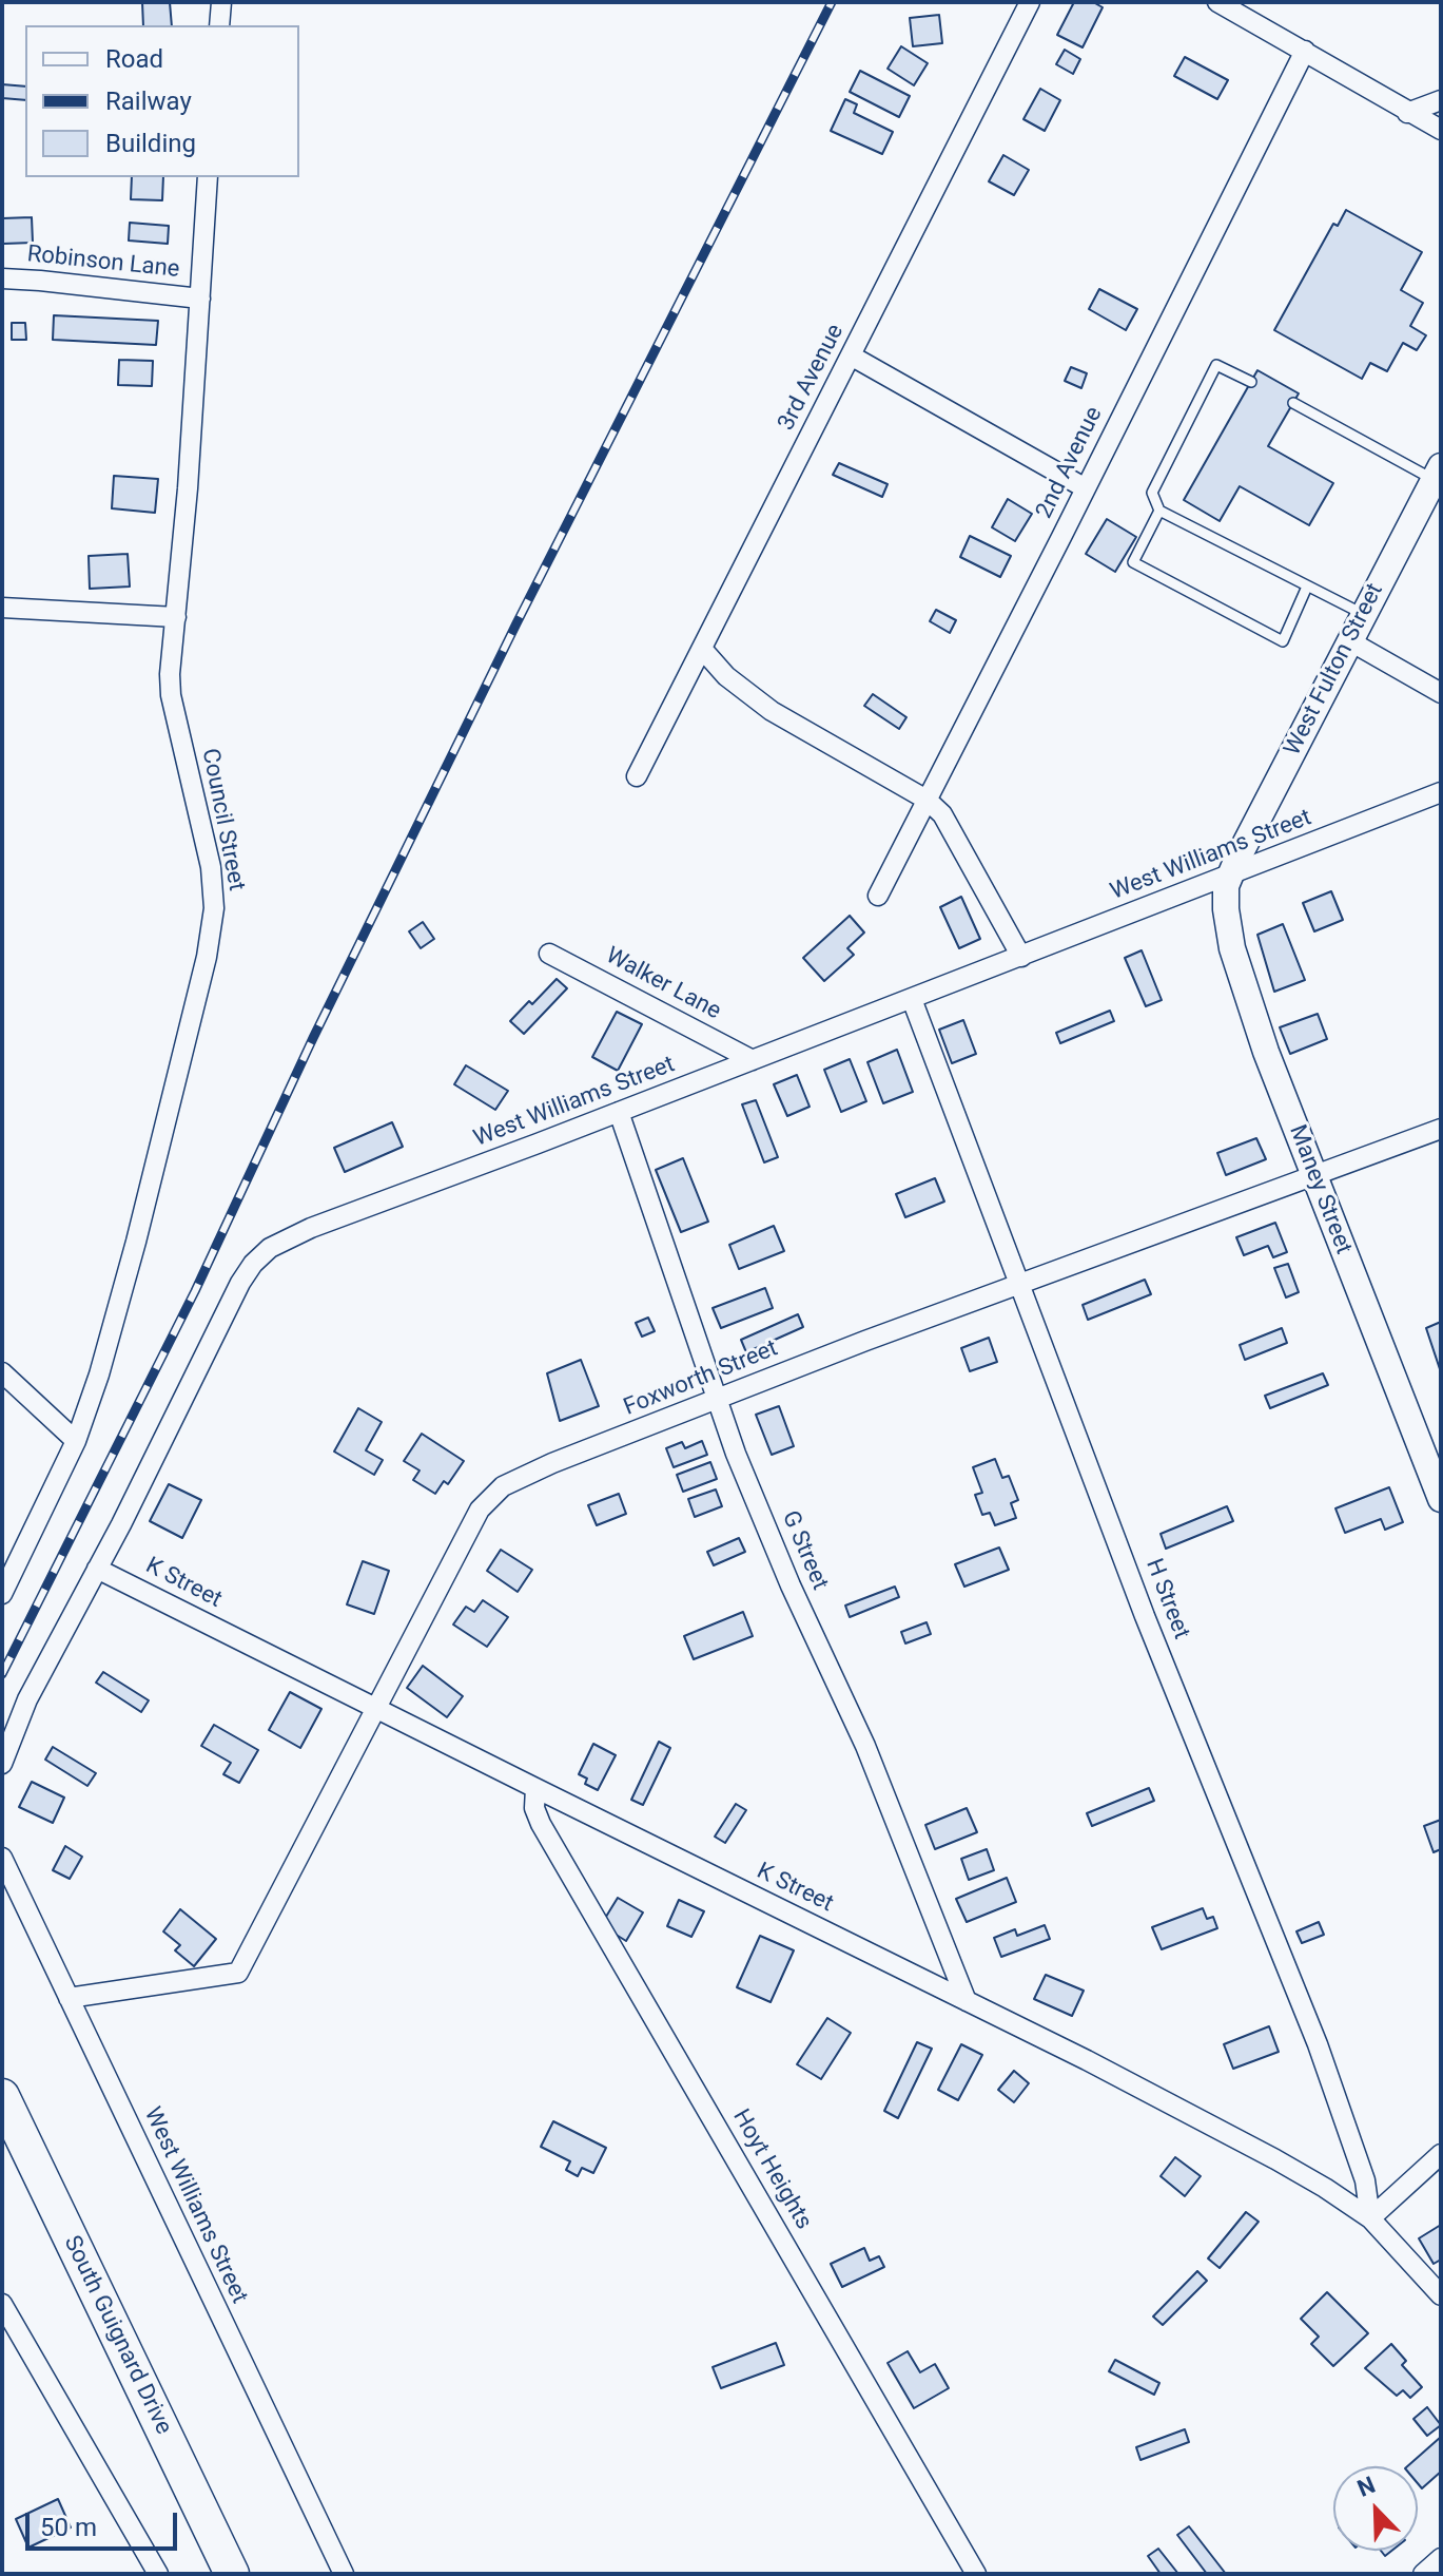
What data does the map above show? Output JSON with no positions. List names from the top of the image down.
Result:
{
  "streets": {
    "highway": ["South Guignard Drive"],
    "street": [
      "Robinson Lane",
      "3rd Avenue",
      "2nd Avenue",
      "West Fulton Street",
      "Council Street",
      "West Williams Street",
      "Walker Lane",
      "Maney Street",
      "Foxworth Street",
      "G Street",
      "K Street",
      "H Street",
      "Hoyt Heights"
    ]
  },
  "crossings": [
    ["Robinson Lane", "Council Street"],
    ["West Fulton Street", "West Williams Street"],
    ["West Fulton Street", "Maney Street"],
    ["West Williams Street", "Walker Lane"],
    ["West Williams Street", "Maney Street"],
    ["West Williams Street", "Foxworth Street"],
    ["West Williams Street", "G Street"],
    ["West Williams Street", "K Street"],
    ["West Williams Street", "H Street"],
    ["Maney Street", "Foxworth Street"],
    ["Foxworth Street", "G Street"],
    ["Foxworth Street", "K Street"],
    ["Foxworth Street", "H Street"],
    ["G Street", "K Street"],
    ["K Street", "H Street"],
    ["K Street", "Hoyt Heights"]
  ],
  "legend": ["Road", "Railway", "Building"],
  "scale_bar": "50 m",
  "north": "top left"
}
